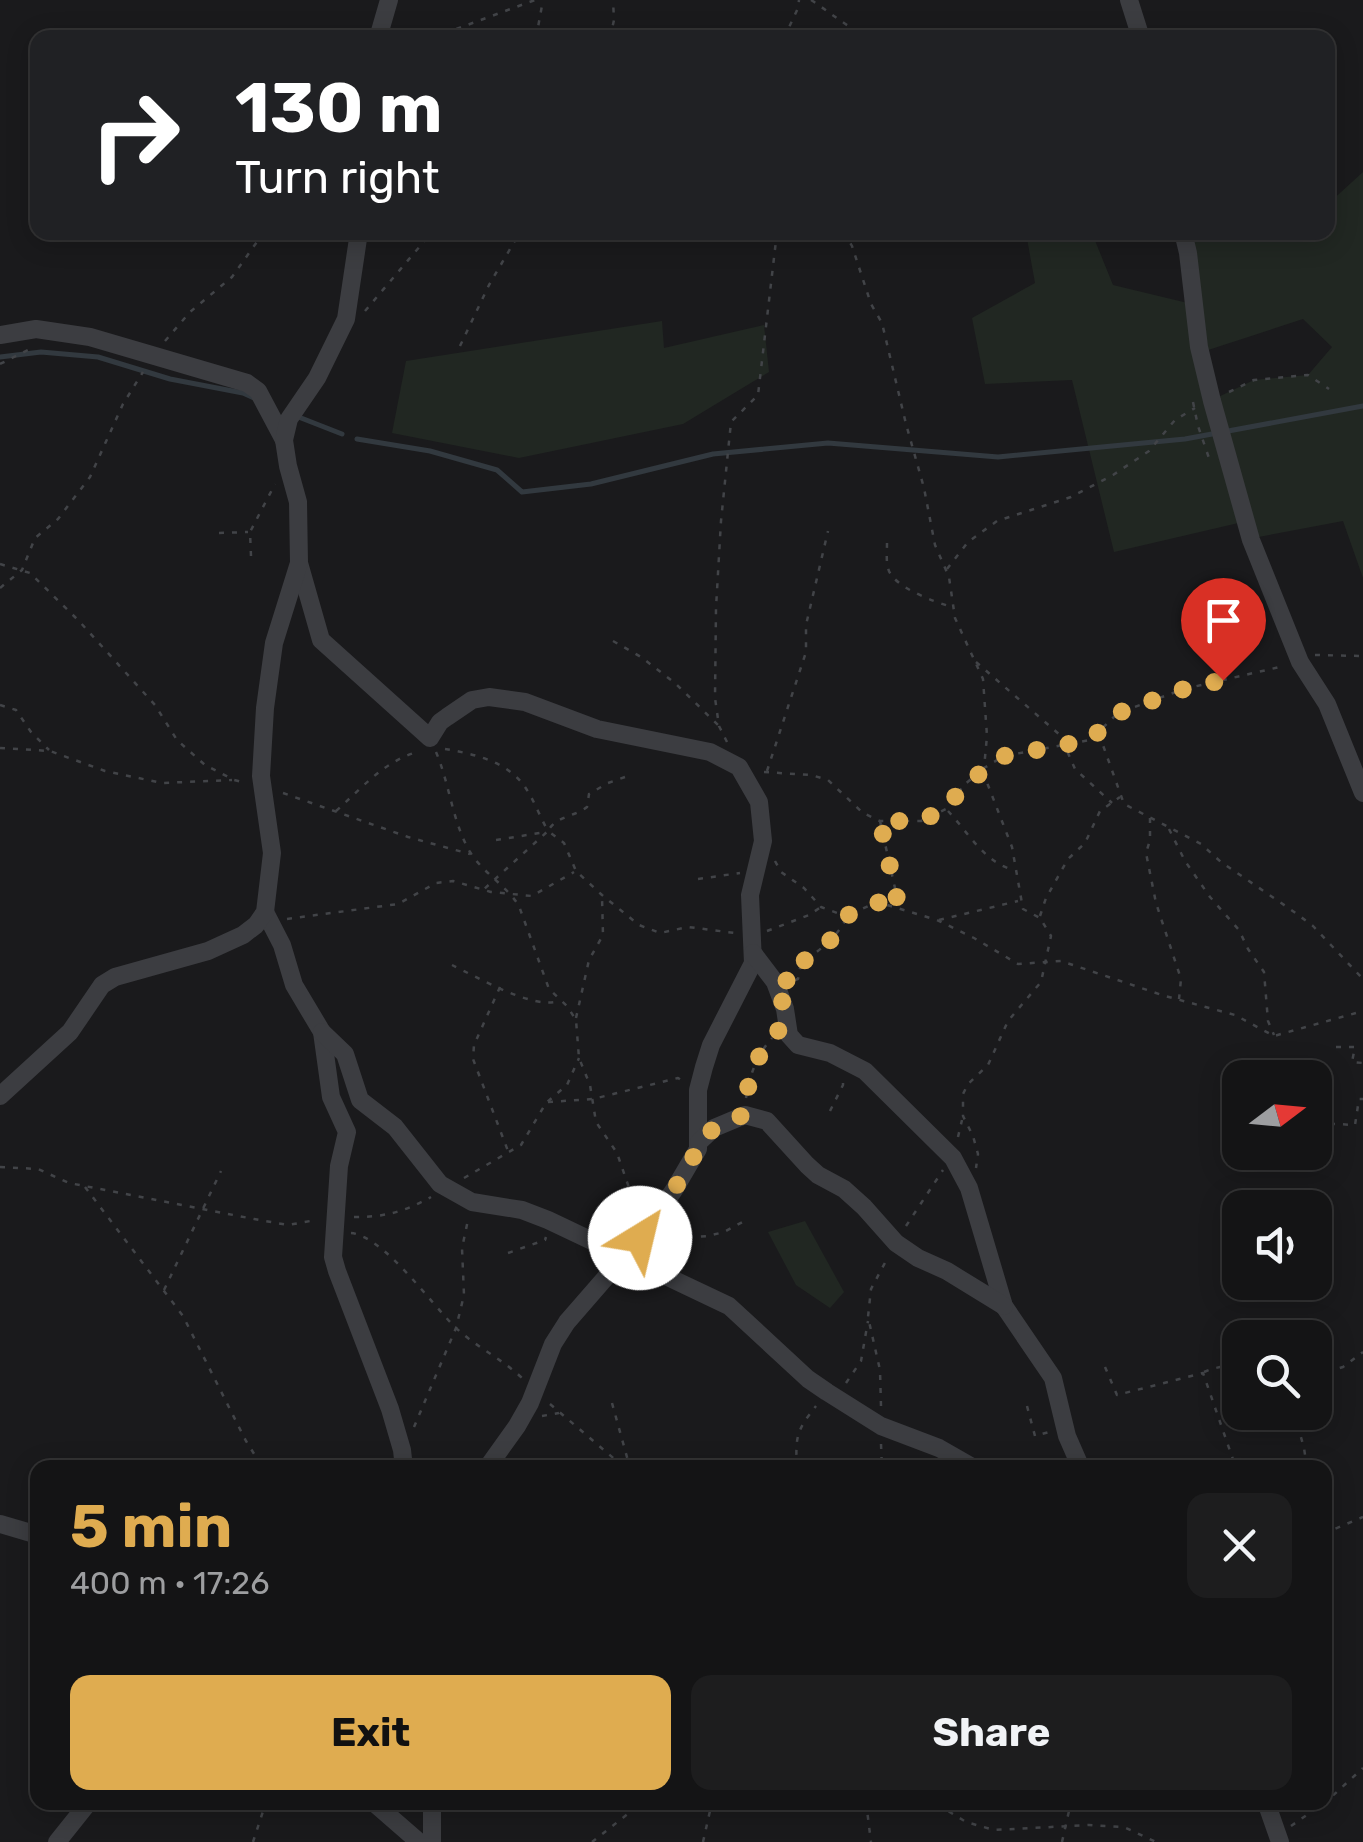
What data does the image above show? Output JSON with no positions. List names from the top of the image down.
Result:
{
  "north": "right",
  "page": {
    "turn": ["130 m", "Turn right"],
    "heading": ["5 min", "400 m · 17:26"],
    "buttons": ["Exit", "Share"]
  }
}
